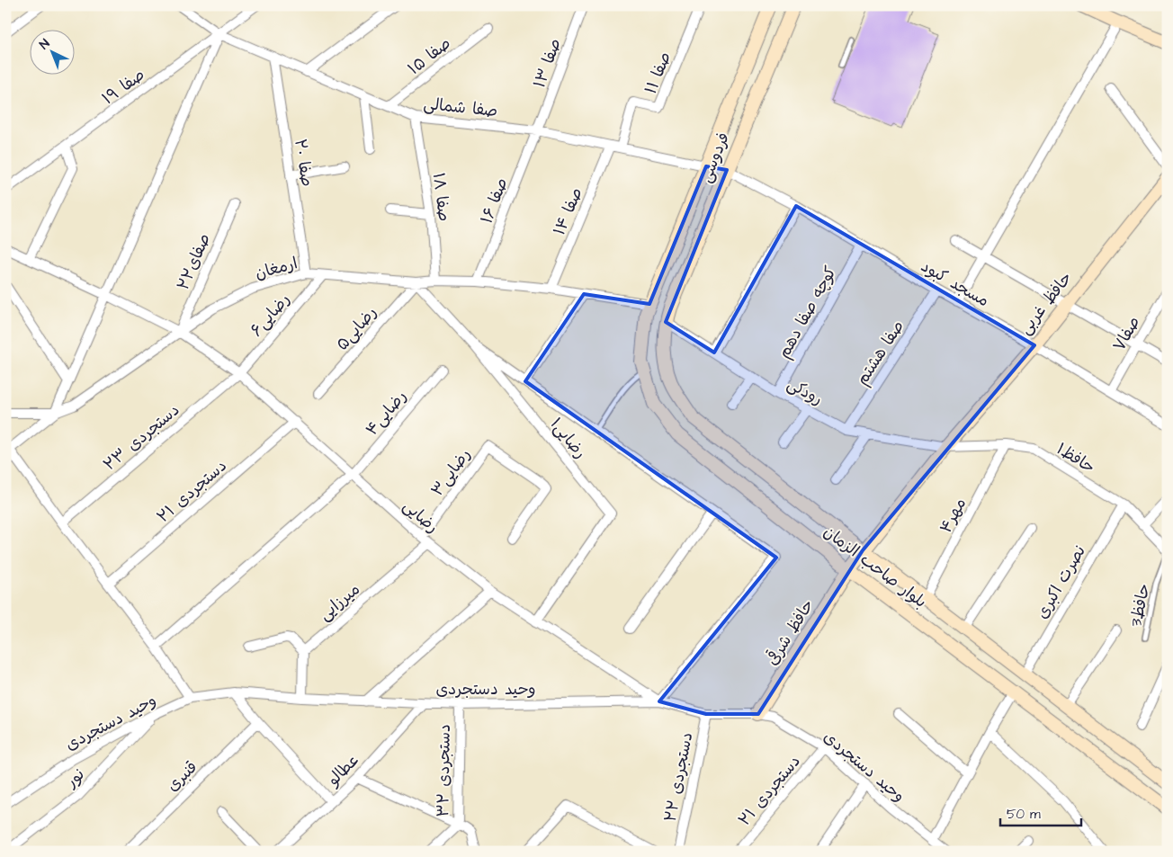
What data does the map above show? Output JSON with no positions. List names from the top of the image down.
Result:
{
  "streets": {
    "main road": [
      "فردوسی",
      "حافظ غربی",
      "بلوار صاحب الزمان",
      "حافظ شرقی"
    ],
    "street": [
      "صفا ۱۵",
      "صفا ۱۳",
      "صفا ۱۱",
      "صفا ۱۹",
      "صفا شمالی",
      "صفا ۲۰",
      "صفا ۱۸",
      "صفا ۱۶",
      "صفا ۱۴",
      "صفای۲۲",
      "ارمغان",
      "مسجد کبود",
      "کوچه صفا دهم",
      "رضایی۶",
      "رضایی۵",
      "صفا۷",
      "صفا هشتم",
      "رودکی",
      "رضایی۴",
      "دستجردی ۲۳",
      "رضایی۱",
      "حافظ۱",
      "رضایی۳",
      "دستجردی ۲۱",
      "مهر۴",
      "رضایی",
      "نصرت اکبری",
      "میرزایی",
      "وحید دستجردی",
      "عطالو",
      "دستجردی ۳۲",
      "قنبری",
      "دستجردی ۲۲",
      "نور"
    ],
    "lane": ["حافظ3"]
  },
  "crossings": [
    ["صفا ۱۵", "صفا شمالی"],
    ["صفا ۱۳", "صفا شمالی"],
    ["صفا ۱۳", "صفا ۱۶"],
    ["صفا ۱۱", "صفا شمالی"],
    ["صفا ۱۹", "صفا شمالی"],
    ["صفا شمالی", "فردوسی"],
    ["صفا شمالی", "صفا ۲۰"],
    ["صفا شمالی", "صفا ۱۸"],
    ["صفا شمالی", "صفا ۱۶"],
    ["صفا شمالی", "صفا ۱۴"],
    ["صفا شمالی", "مسجد کبود"],
    ["فردوسی", "ارمغان"],
    ["فردوسی", "مسجد کبود"],
    ["فردوسی", "رودکی"],
    ["فردوسی", "بلوار صاحب الزمان"],
    ["صفا ۲۰", "ارمغان"],
    ["صفا ۱۸", "ارمغان"],
    ["صفا ۱۶", "ارمغان"],
    ["صفا ۱۴", "ارمغان"],
    ["صفای۲۲", "ارمغان"],
    ["صفای۲۲", "رضایی"],
    ["ارمغان", "رضایی۶"],
    ["ارمغان", "رضایی۵"],
    ["ارمغان", "رضایی۱"],
    ["ارمغان", "رضایی"],
    ["ارمغان", "بلوار صاحب الزمان"],
    ["مسجد کبود", "حافظ غربی"],
    ["مسجد کبود", "کوچه صفا دهم"],
    ["مسجد کبود", "صفا۷"],
    ["مسجد کبود", "صفا هشتم"],
    ["حافظ غربی", "رودکی"],
    ["حافظ غربی", "حافظ۱"],
    ["کوچه صفا دهم", "رودکی"],
    ["رضایی۶", "دستجردی ۲۳"],
    ["رضایی۶", "رضایی"],
    ["رضایی۵", "رضایی۱"],
    ["صفا هشتم", "رودکی"],
    ["رودکی", "حافظ۱"],
    ["رودکی", "بلوار صاحب الزمان"],
    ["رضایی۴", "رضایی"],
    ["دستجردی ۲۳", "رضایی"],
    ["رضایی۱", "رضایی"],
    ["حافظ۱", "مهر۴"],
    ["حافظ۱", "نصرت اکبری"],
    ["حافظ۱", "حافظ3"],
    ["رضایی۳", "رضایی"],
    ["دستجردی ۲۱", "رضایی"],
    ["دستجردی ۲۱", "وحید دستجردی"],
    ["مهر۴", "بلوار صاحب الزمان"],
    ["رضایی", "میرزایی"],
    ["رضایی", "وحید دستجردی"],
    ["بلوار صاحب الزمان", "نصرت اکبری"],
    ["بلوار صاحب الزمان", "حافظ شرقی"],
    ["حافظ شرقی", "وحید دستجردی"],
    ["وحید دستجردی", "عطالو"],
    ["وحید دستجردی", "دستجردی ۳۲"],
    ["وحید دستجردی", "دستجردی ۲۲"],
    ["وحید دستجردی", "نور"]
  ],
  "scale_bar": "50 m",
  "north": "top left"
}
